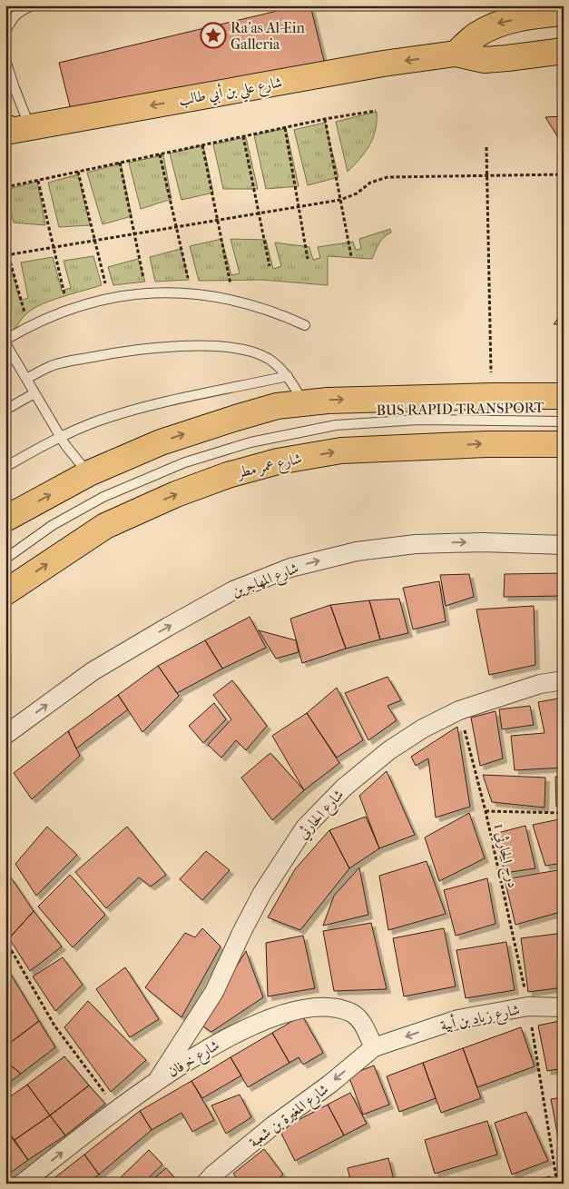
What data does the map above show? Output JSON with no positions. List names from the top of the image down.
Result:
{
  "streets": {
    "main road": ["شارع علي بن أبي طالب", "شارع عمر مطر"],
    "street": [
      "شارع المهاجرين",
      "شارع الحارثي",
      "شارع زياد بن أبية",
      "شارع خرفان",
      "شارع المغيرة بن شعبة"
    ],
    "lane": ["BUS RAPID TRANSPORT"],
    "path": ["درج الحارثي 1"]
  },
  "crossings": [
    ["شارع الحارثي", "درج الحارثي 1"],
    ["شارع الحارثي", "شارع خرفان"],
    ["درج الحارثي 1", "شارع زياد بن أبية"],
    ["شارع زياد بن أبية", "شارع خرفان"],
    ["شارع زياد بن أبية", "شارع المغيرة بن شعبة"],
    ["شارع خرفان", "شارع المغيرة بن شعبة"]
  ],
  "one_way": [
    "شارع علي بن أبي طالب",
    "شارع المهاجرين",
    "شارع زياد بن أبية",
    "شارع المغيرة بن شعبة"
  ],
  "places": {
    "place": ["Ra'as Al-Ein Galleria"]
  }
}
